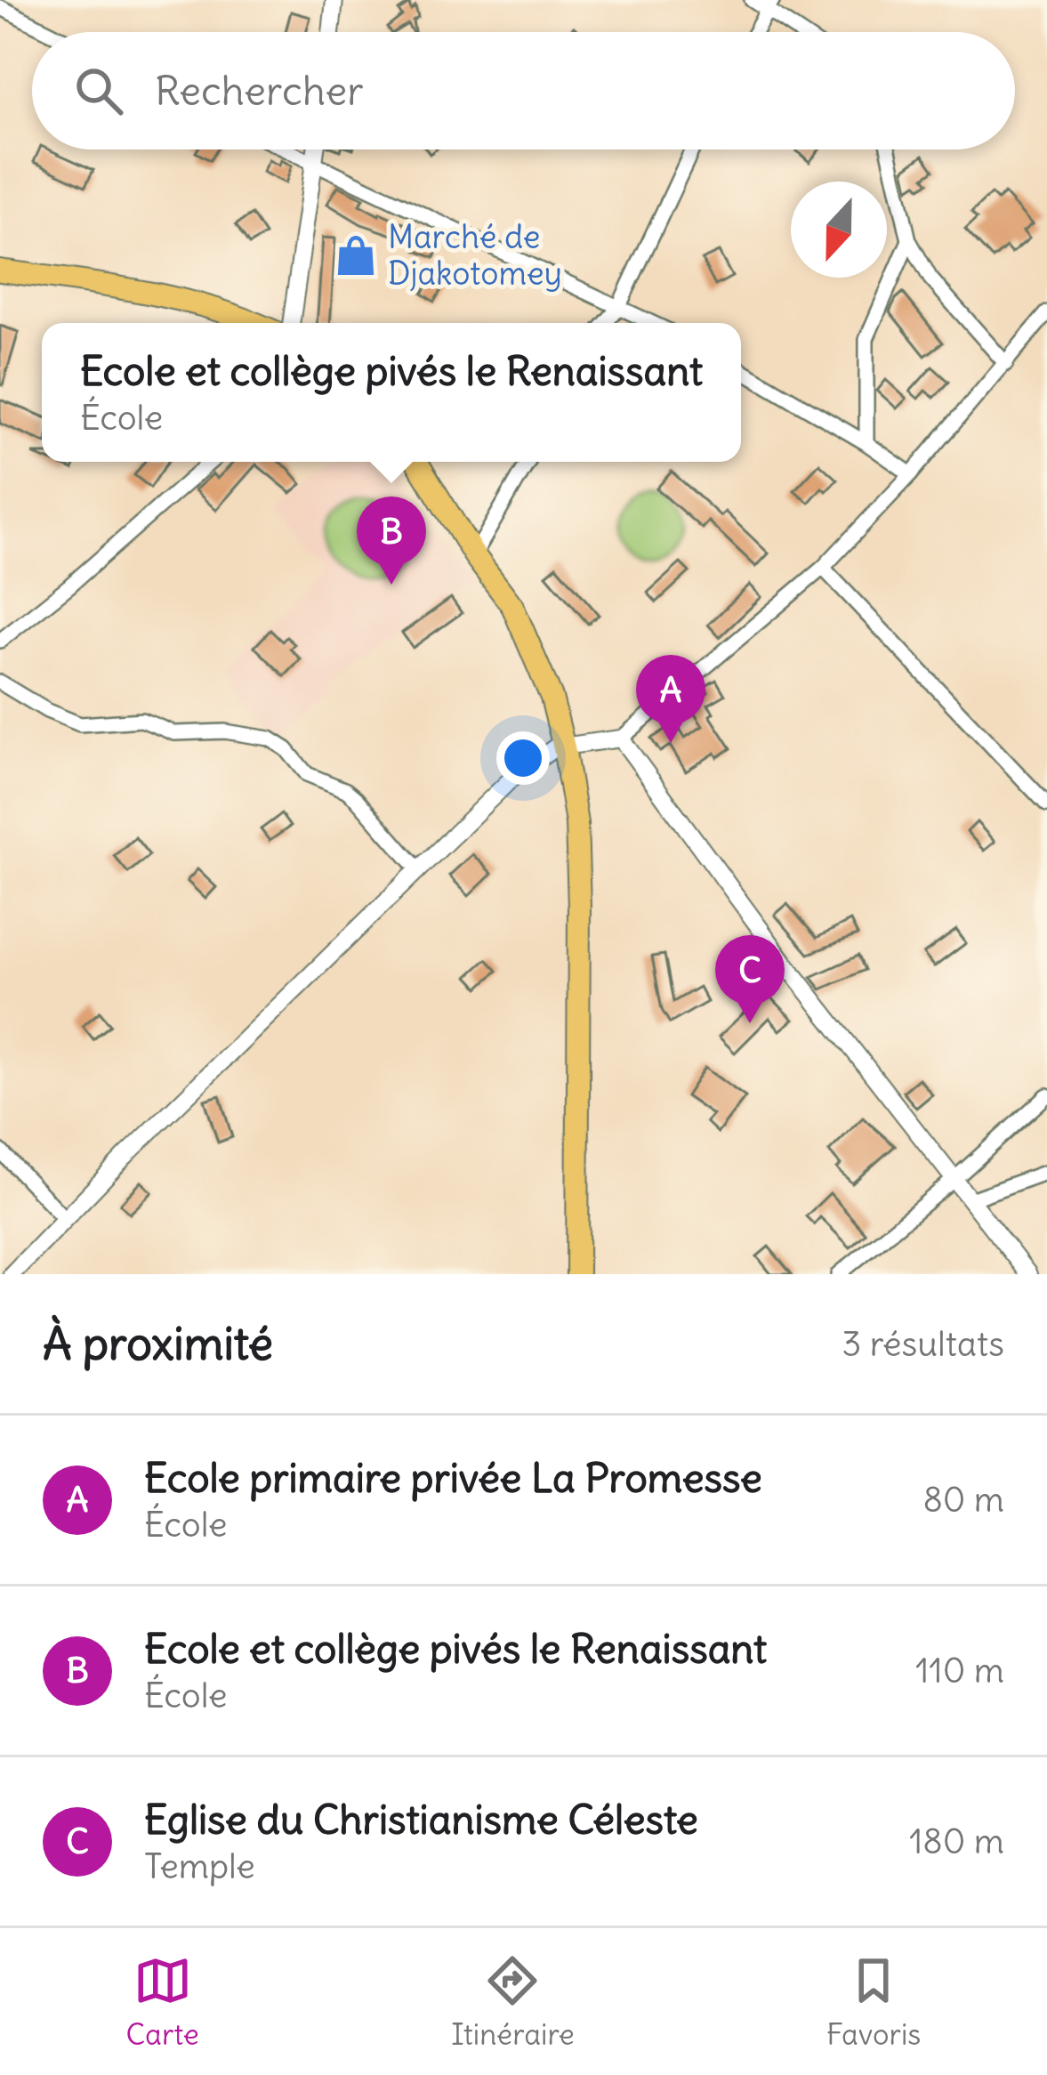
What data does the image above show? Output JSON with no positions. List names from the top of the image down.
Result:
{
  "places": {
    "shop": ["Marché de Djakotomey"]
  },
  "north": "bottom",
  "page": {
    "search": "Rechercher",
    "popup": ["Ecole et collège pivés le Renaissant", "École"],
    "pins": ["B", "A", "C"],
    "heading": ["À proximité", "3 résultats"],
    "list": [
      {
        "mark": "A",
        "name": "Ecole primaire privée La Promesse",
        "note": "École",
        "value": "80 m"
      },
      {
        "mark": "B",
        "name": "Ecole et collège pivés le Renaissant",
        "note": "École",
        "value": "110 m"
      },
      {
        "mark": "C",
        "name": "Eglise du Christianisme Céleste",
        "note": "Temple",
        "value": "180 m"
      }
    ],
    "nav": ["Carte", "Itinéraire", "Favoris"]
  }
}
